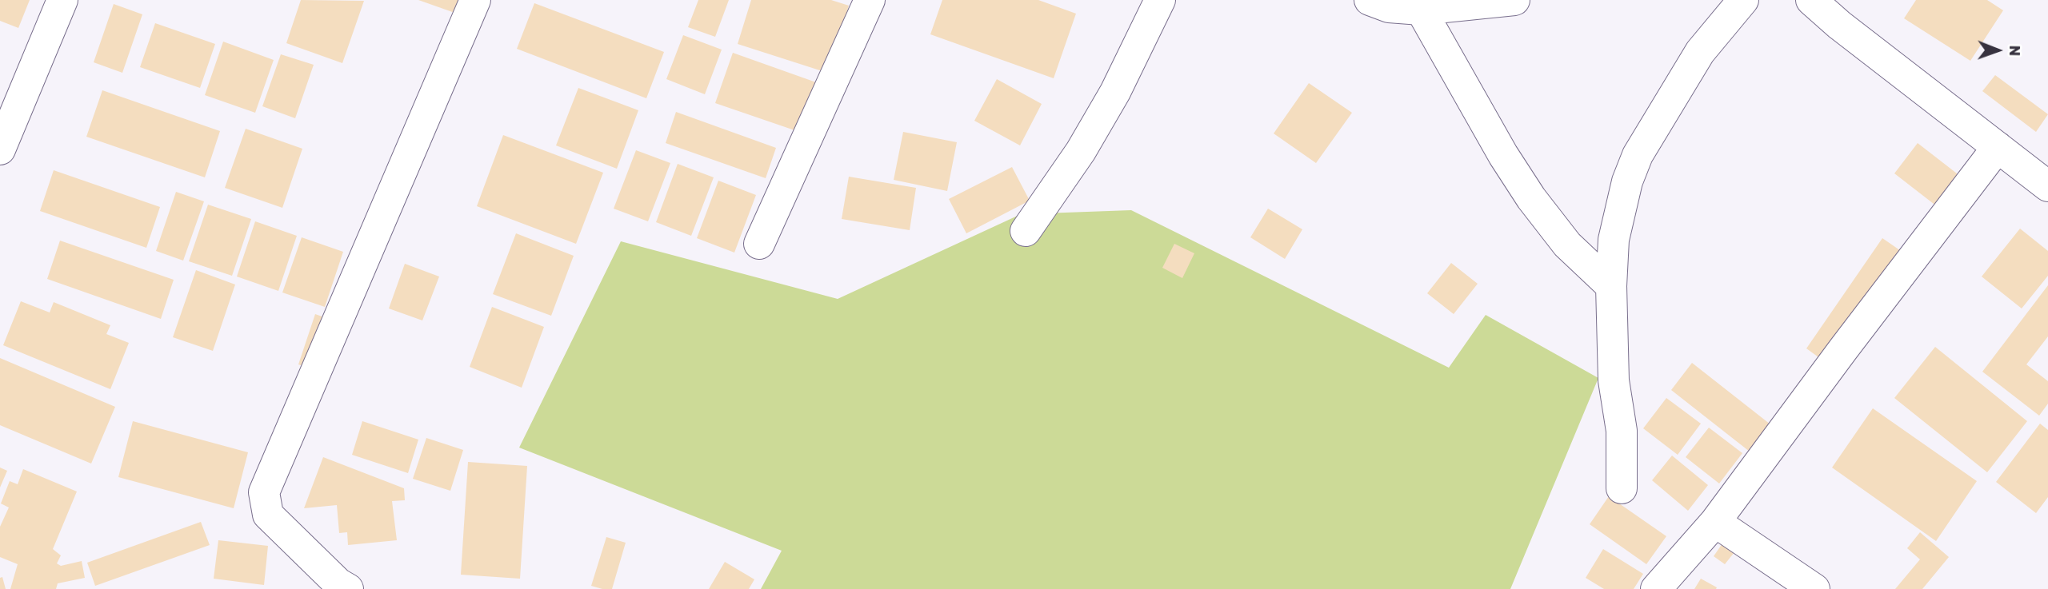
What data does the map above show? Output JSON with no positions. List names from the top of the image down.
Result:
{
  "north": "right"
}
